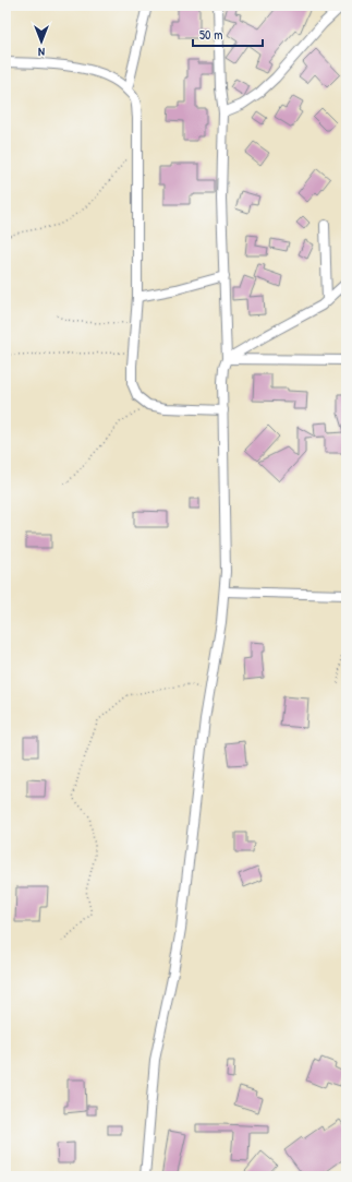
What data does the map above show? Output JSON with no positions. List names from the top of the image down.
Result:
{
  "scale_bar": "50 m",
  "north": "bottom"
}
